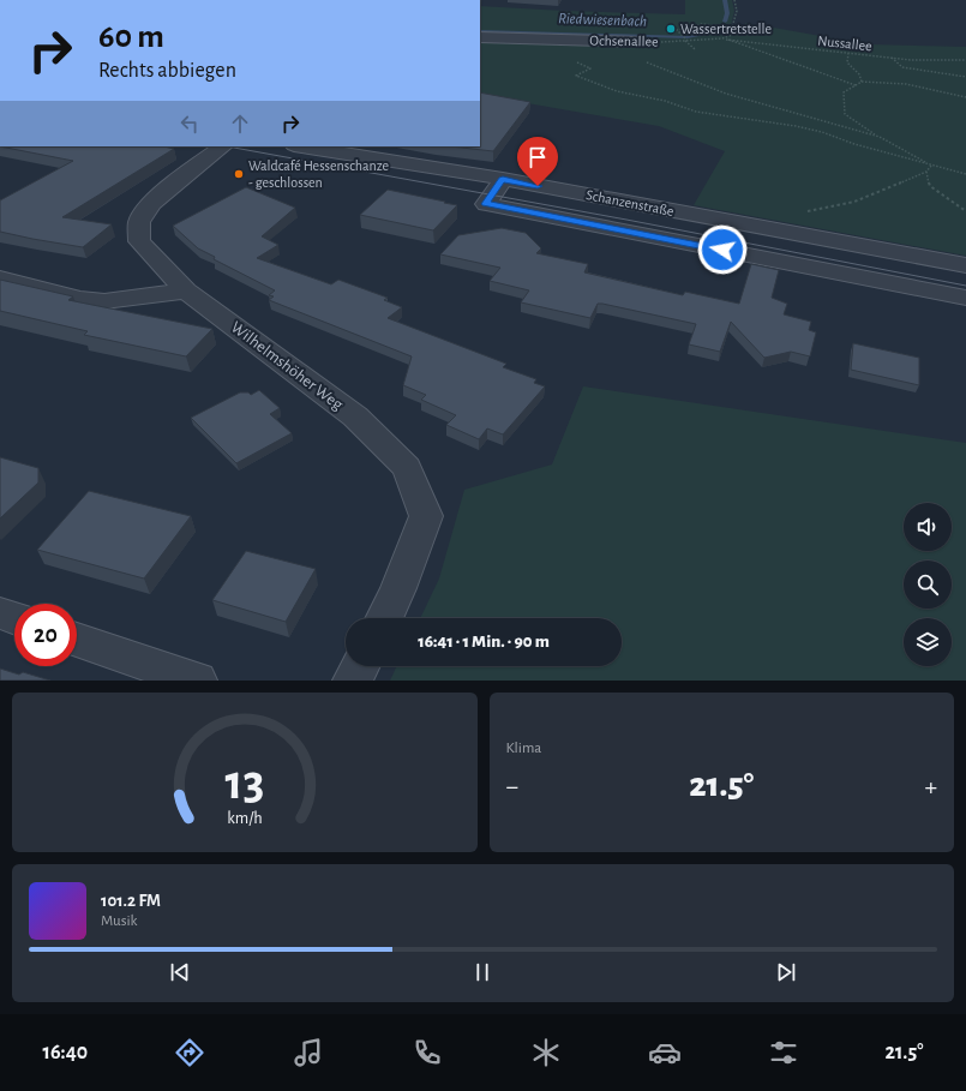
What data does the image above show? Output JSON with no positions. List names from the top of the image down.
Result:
{
  "streets": {
    "street": ["Ochsenallee", "Schanzenstraße", "Wilhelmshöher Weg"],
    "path": ["Nussallee"]
  },
  "crossings": [
    ["Ochsenallee", "Nussallee"]
  ],
  "water": ["Riedwiesenbach"],
  "places": ["Wassertretstelle", "Waldcafé Hessenschanze - geschlossen"],
  "page": {
    "turn": ["60 m", "Rechts abbiegen"],
    "limit": "20",
    "trip": "16:41 · 1 Min. · 90 m",
    "tile": "Klima",
    "heat": ["−", "21.5°", "+"],
    "song": ["101.2 FM", "Musik"],
    "tabs": ["16:40", "21.5°"],
    "gauge": ["13", "km/h"]
  }
}
